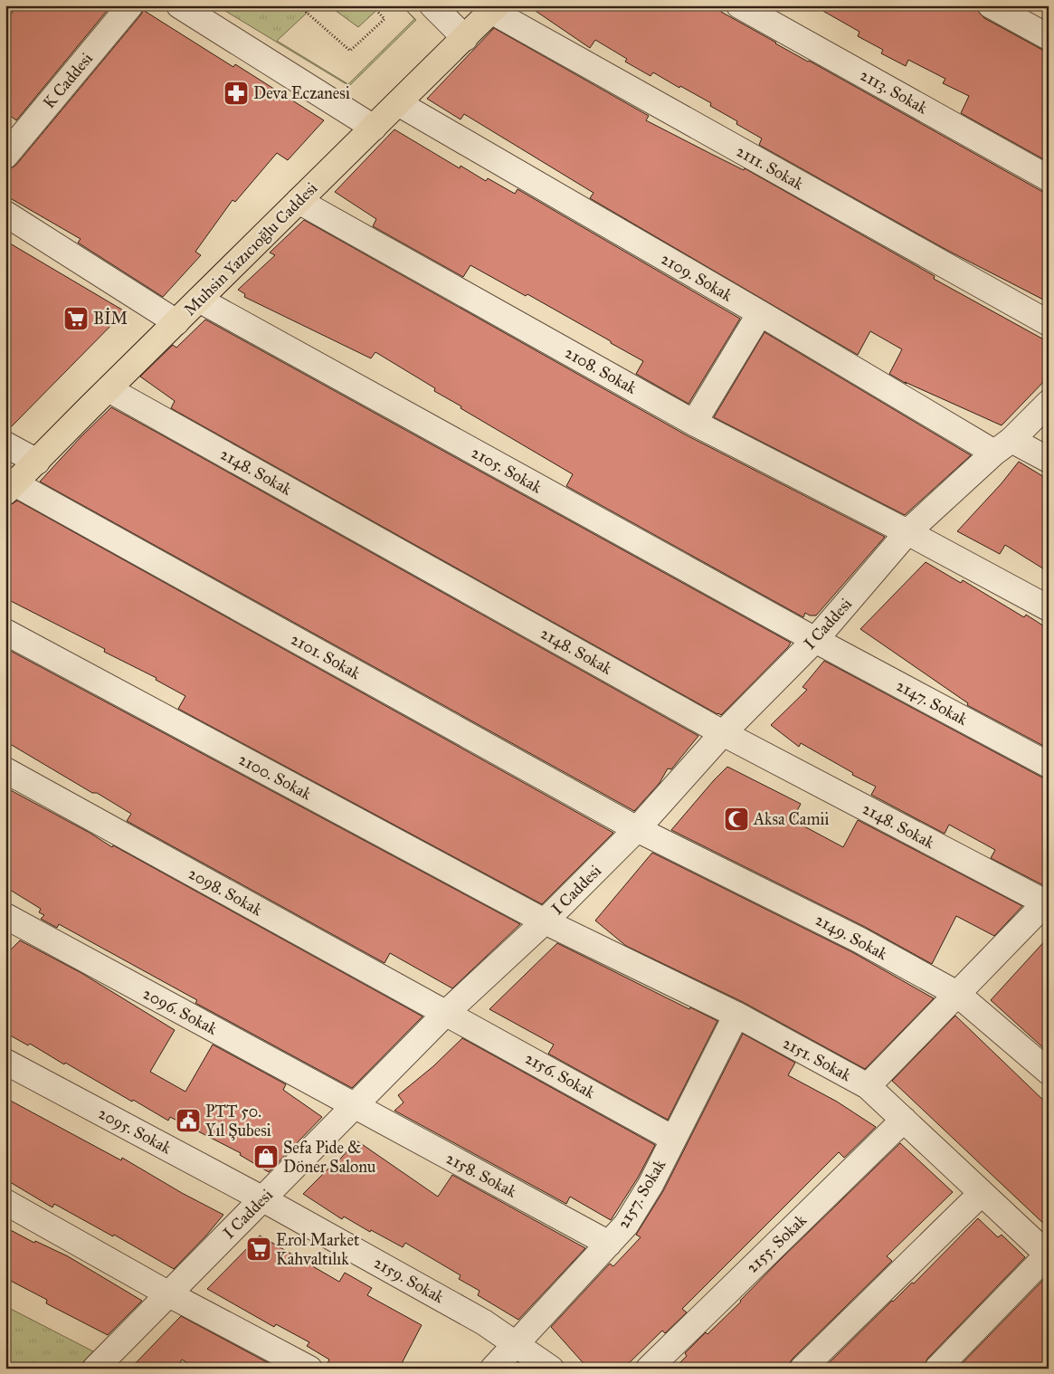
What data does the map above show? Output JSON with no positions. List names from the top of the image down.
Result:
{
  "streets": {
    "main road": ["Muhsin Yazıcıoğlu Caddesi"],
    "street": [
      "K Caddesi",
      "2113. Sokak",
      "2111. Sokak",
      "2109. Sokak",
      "2108. Sokak",
      "2105. Sokak",
      "2148. Sokak",
      "I Caddesi",
      "2101. Sokak",
      "2147. Sokak",
      "2100. Sokak",
      "2098. Sokak",
      "2149. Sokak",
      "2096. Sokak",
      "2151. Sokak",
      "2156. Sokak",
      "2095. Sokak",
      "2158. Sokak",
      "2157. Sokak",
      "2155. Sokak",
      "2159. Sokak"
    ]
  },
  "crossings": [
    ["2111. Sokak", "Muhsin Yazıcıoğlu Caddesi"],
    ["Muhsin Yazıcıoğlu Caddesi", "2109. Sokak"],
    ["Muhsin Yazıcıoğlu Caddesi", "2108. Sokak"],
    ["Muhsin Yazıcıoğlu Caddesi", "2105. Sokak"],
    ["Muhsin Yazıcıoğlu Caddesi", "2148. Sokak"],
    ["Muhsin Yazıcıoğlu Caddesi", "2101. Sokak"],
    ["2109. Sokak", "I Caddesi"],
    ["2108. Sokak", "I Caddesi"],
    ["2105. Sokak", "I Caddesi"],
    ["2105. Sokak", "2147. Sokak"],
    ["2148. Sokak", "I Caddesi"],
    ["I Caddesi", "2101. Sokak"],
    ["I Caddesi", "2147. Sokak"],
    ["I Caddesi", "2100. Sokak"],
    ["I Caddesi", "2098. Sokak"],
    ["I Caddesi", "2149. Sokak"],
    ["I Caddesi", "2096. Sokak"],
    ["I Caddesi", "2151. Sokak"],
    ["I Caddesi", "2156. Sokak"],
    ["I Caddesi", "2095. Sokak"],
    ["I Caddesi", "2158. Sokak"],
    ["I Caddesi", "2159. Sokak"],
    ["2101. Sokak", "2149. Sokak"],
    ["2100. Sokak", "2151. Sokak"],
    ["2098. Sokak", "2156. Sokak"],
    ["2096. Sokak", "2158. Sokak"],
    ["2151. Sokak", "2157. Sokak"],
    ["2151. Sokak", "2155. Sokak"],
    ["2156. Sokak", "2157. Sokak"],
    ["2095. Sokak", "2159. Sokak"],
    ["2158. Sokak", "2157. Sokak"],
    ["2157. Sokak", "2159. Sokak"]
  ],
  "places": {
    "pharmacy": ["Deva Eczanesi"],
    "supermarket": ["BİM", "Erol Market Kahvaltılık"],
    "mosque": ["Aksa Camii"],
    "public building": ["PTT 50. Yıl Şubesi"],
    "shop": ["Sefa Pide & Döner Salonu"]
  }
}
